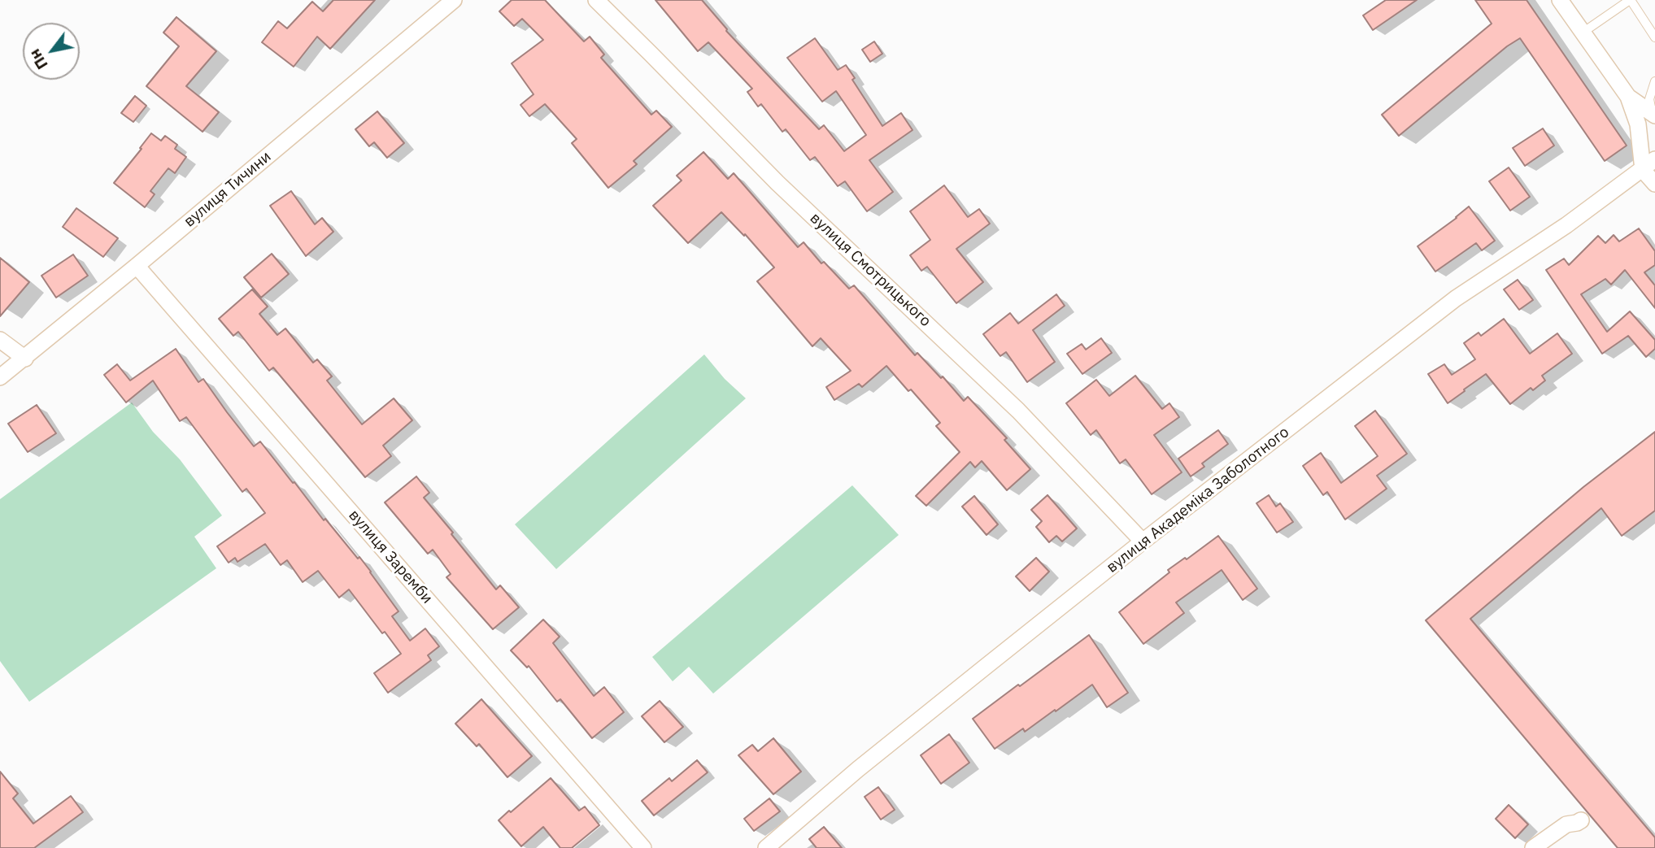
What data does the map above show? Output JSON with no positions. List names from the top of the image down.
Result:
{
  "streets": {
    "street": [
      "вулиця Тичини",
      "вулиця Смотрицького",
      "вулиця Академіка Заболотного",
      "вулиця Заремби"
    ]
  },
  "crossings": [
    ["вулиця Тичини", "вулиця Заремби"],
    ["вулиця Смотрицького", "вулиця Академіка Заболотного"]
  ],
  "north": "bottom left"
}
